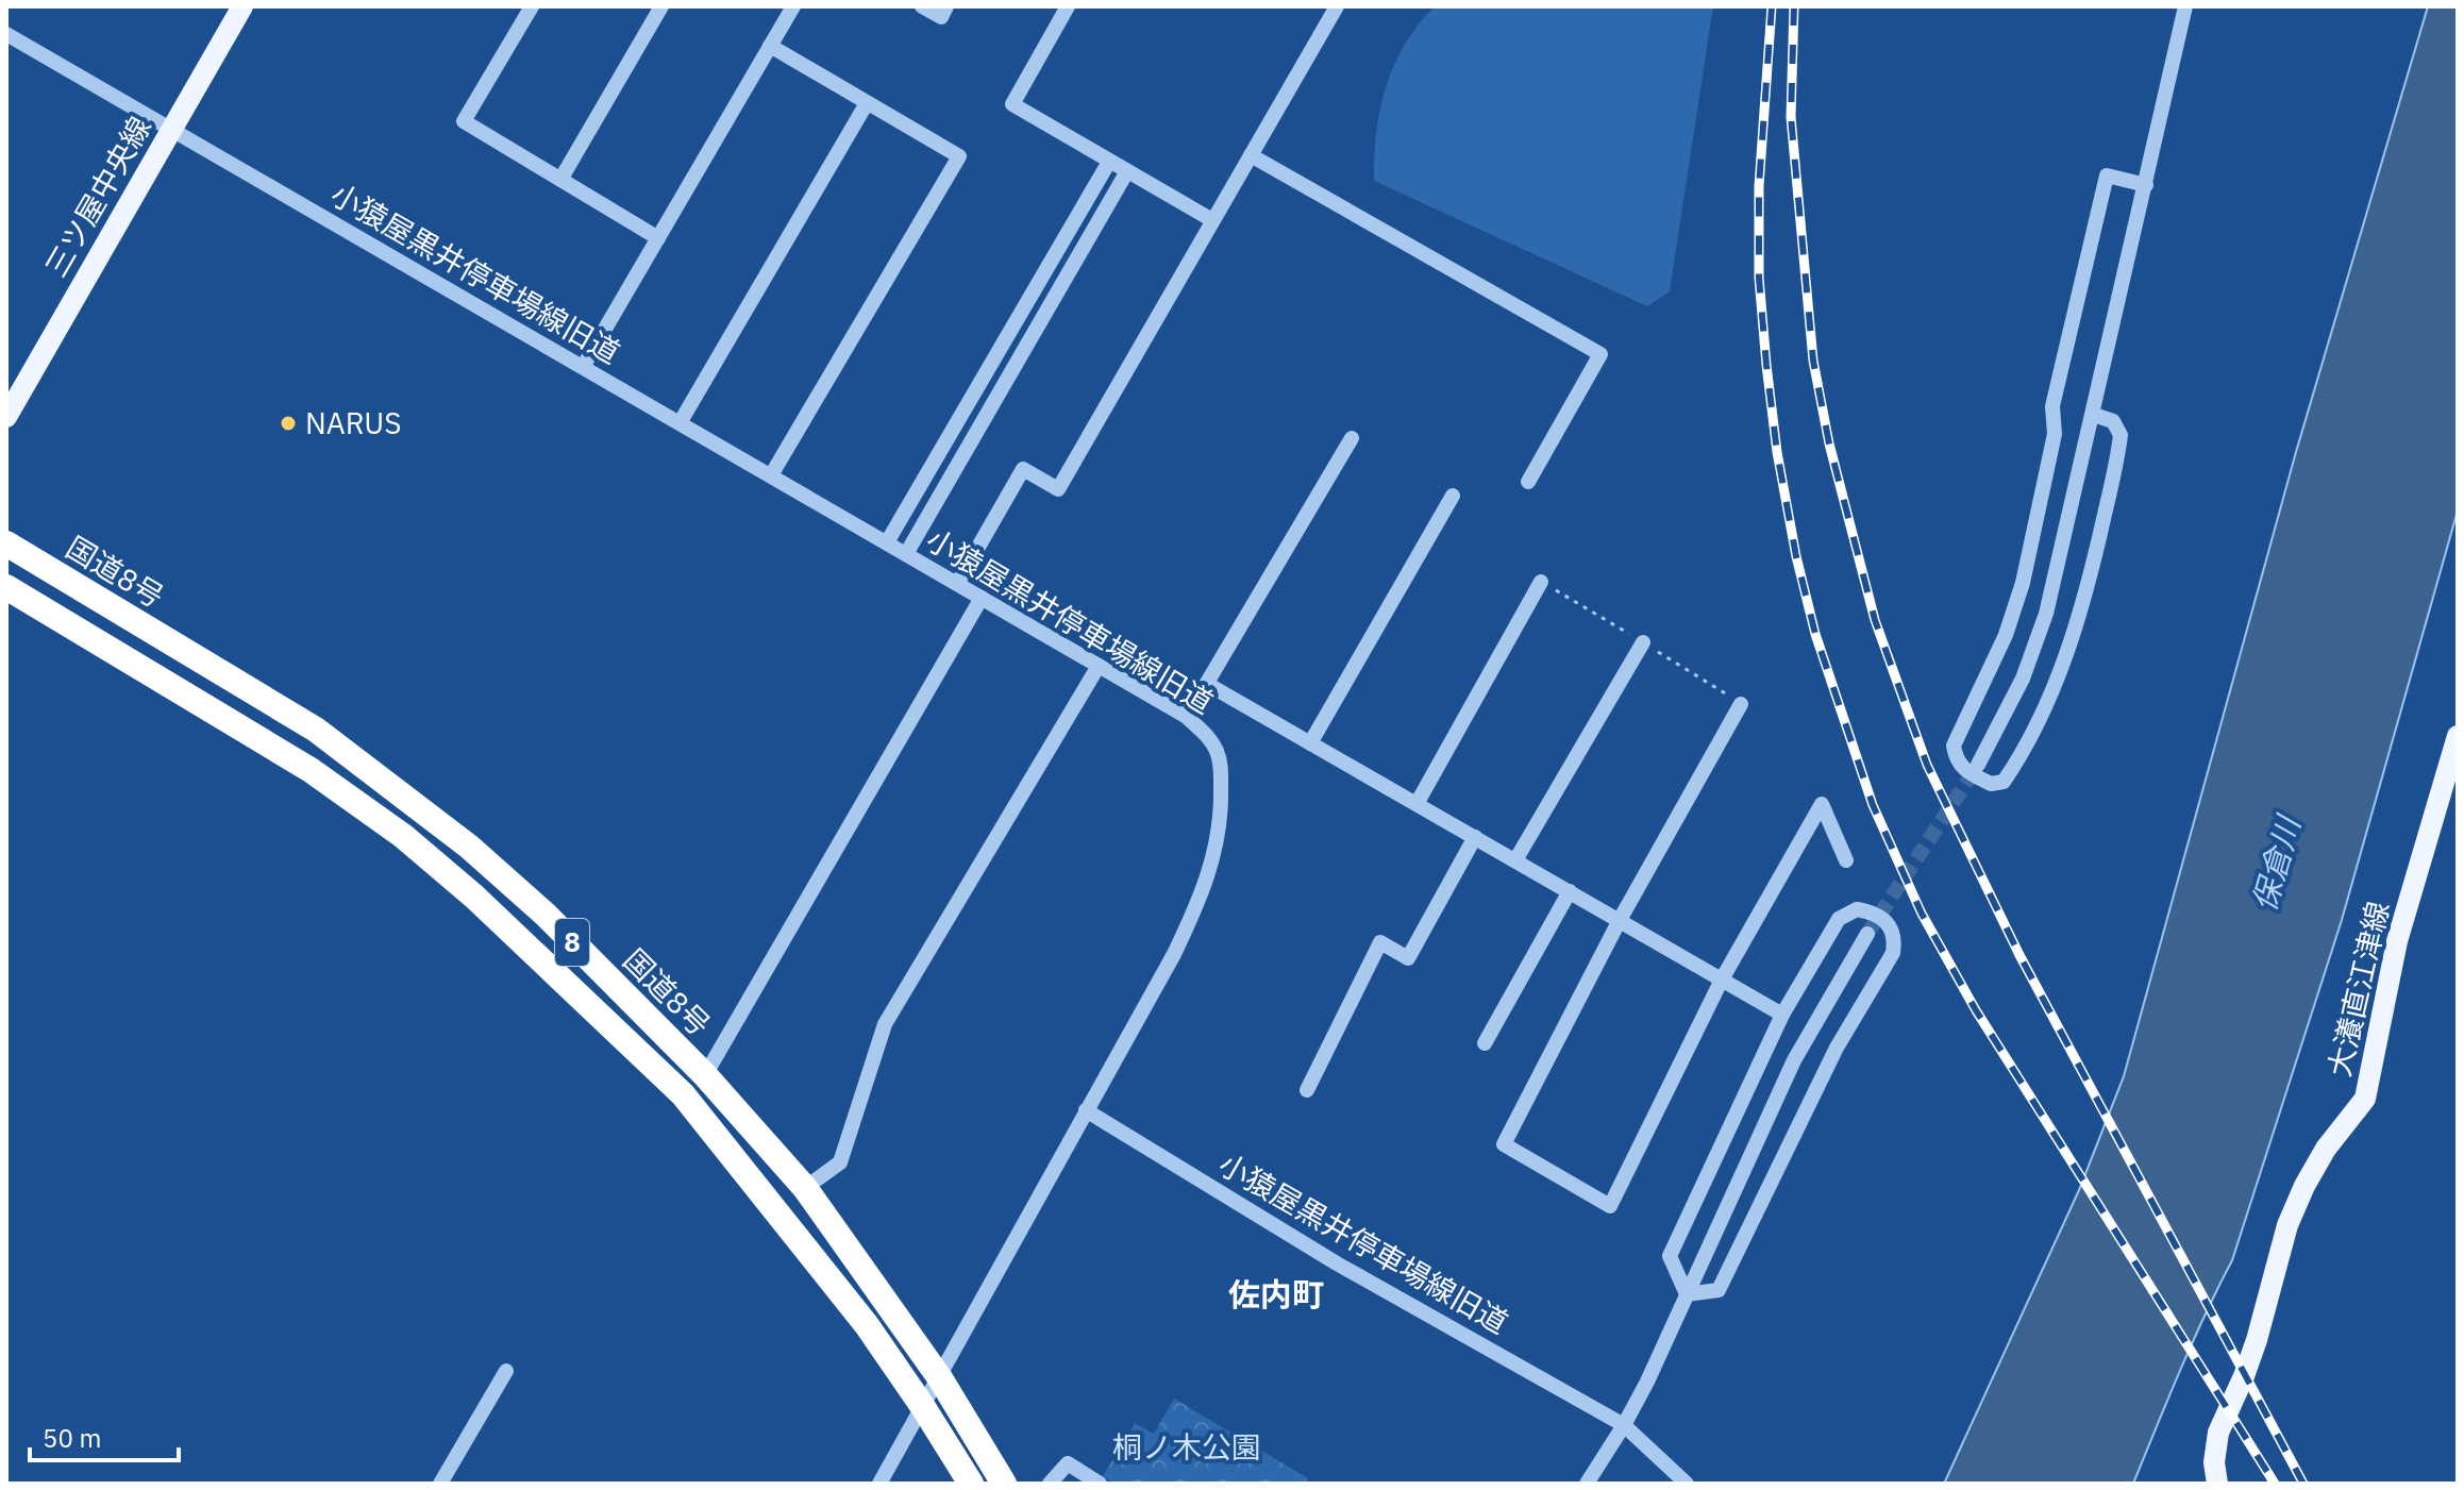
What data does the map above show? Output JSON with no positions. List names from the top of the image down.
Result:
{
  "streets": {
    "highway": ["国道8号", "8"],
    "main road": ["三ツ屋中央線", "大瀁直江津線"],
    "street": ["小猿屋黒井停車場線旧道"]
  },
  "crossings": [
    ["三ツ屋中央線", "小猿屋黒井停車場線旧道"]
  ],
  "districts": ["佐内町"],
  "water": ["保倉川"],
  "parks": ["桐ノ木公園"],
  "places": ["NARUS"],
  "scale_bar": "50 m"
}
